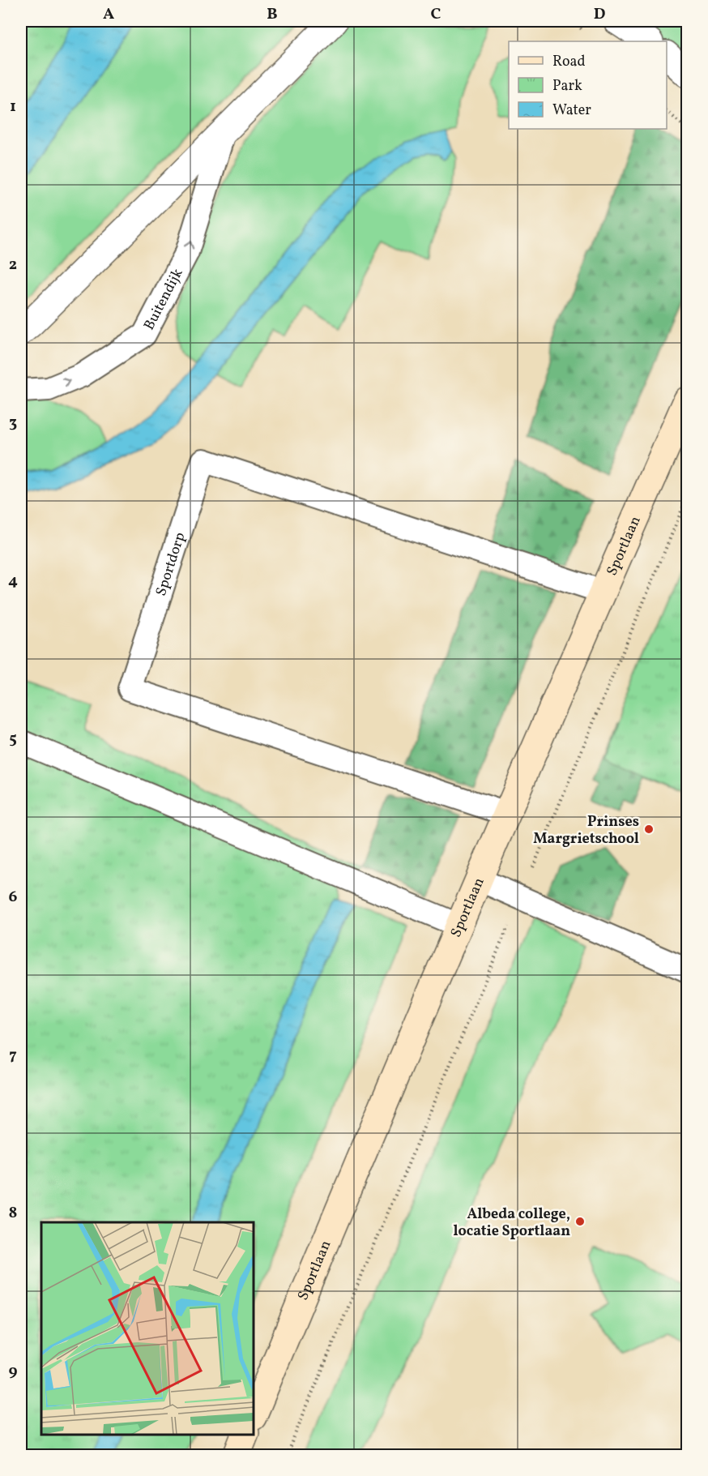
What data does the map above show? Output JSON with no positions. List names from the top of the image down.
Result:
{
  "streets": {
    "street": ["Buitendijk", "Sportlaan"],
    "lane": ["Sportdorp"]
  },
  "crossings": [
    ["Sportlaan", "Sportdorp"]
  ],
  "places": ["Prinses Margrietschool", "Albeda college, locatie Sportlaan"],
  "legend": ["Road", "Park", "Water"],
  "grid": {
    "columns": [
      "A",
      "B",
      "C",
      "D"
    ],
    "rows": [
      "1",
      "2",
      "3",
      "4",
      "5",
      "6",
      "7",
      "8",
      "9"
    ]
  }
}
